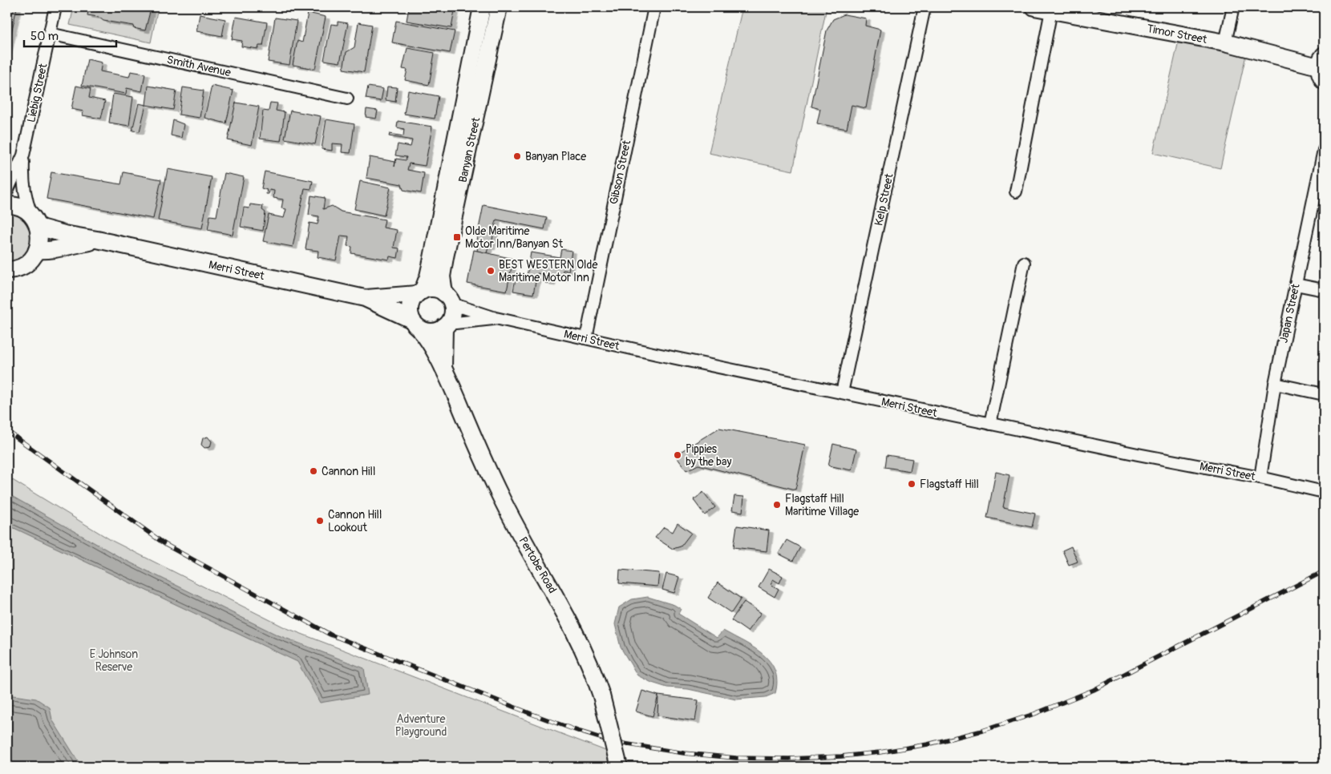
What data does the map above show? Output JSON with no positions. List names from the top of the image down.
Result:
{
  "streets": {
    "street": [
      "Timor Street",
      "Smith Avenue",
      "Liebig Street",
      "Banyan Street",
      "Gibson Street",
      "Kelp Street",
      "Merri Street",
      "Japan Street",
      "Pertobe Road"
    ]
  },
  "crossings": [
    ["Smith Avenue", "Liebig Street"],
    ["Liebig Street", "Merri Street"],
    ["Banyan Street", "Merri Street"],
    ["Banyan Street", "Pertobe Road"],
    ["Gibson Street", "Merri Street"],
    ["Kelp Street", "Merri Street"],
    ["Merri Street", "Japan Street"],
    ["Merri Street", "Pertobe Road"]
  ],
  "parks": ["E Johnson Reserve", "Adventure Playground"],
  "places": {
    "other": [
      "Banyan Place",
      "BEST WESTERN Olde Maritime Motor Inn",
      "Pippies by the bay",
      "Cannon Hill",
      "Flagstaff Hill",
      "Flagstaff Hill Maritime Village",
      "Cannon Hill Lookout"
    ],
    "transit": ["Olde Maritime Motor Inn/Banyan St"]
  },
  "scale_bar": "50 m"
}
